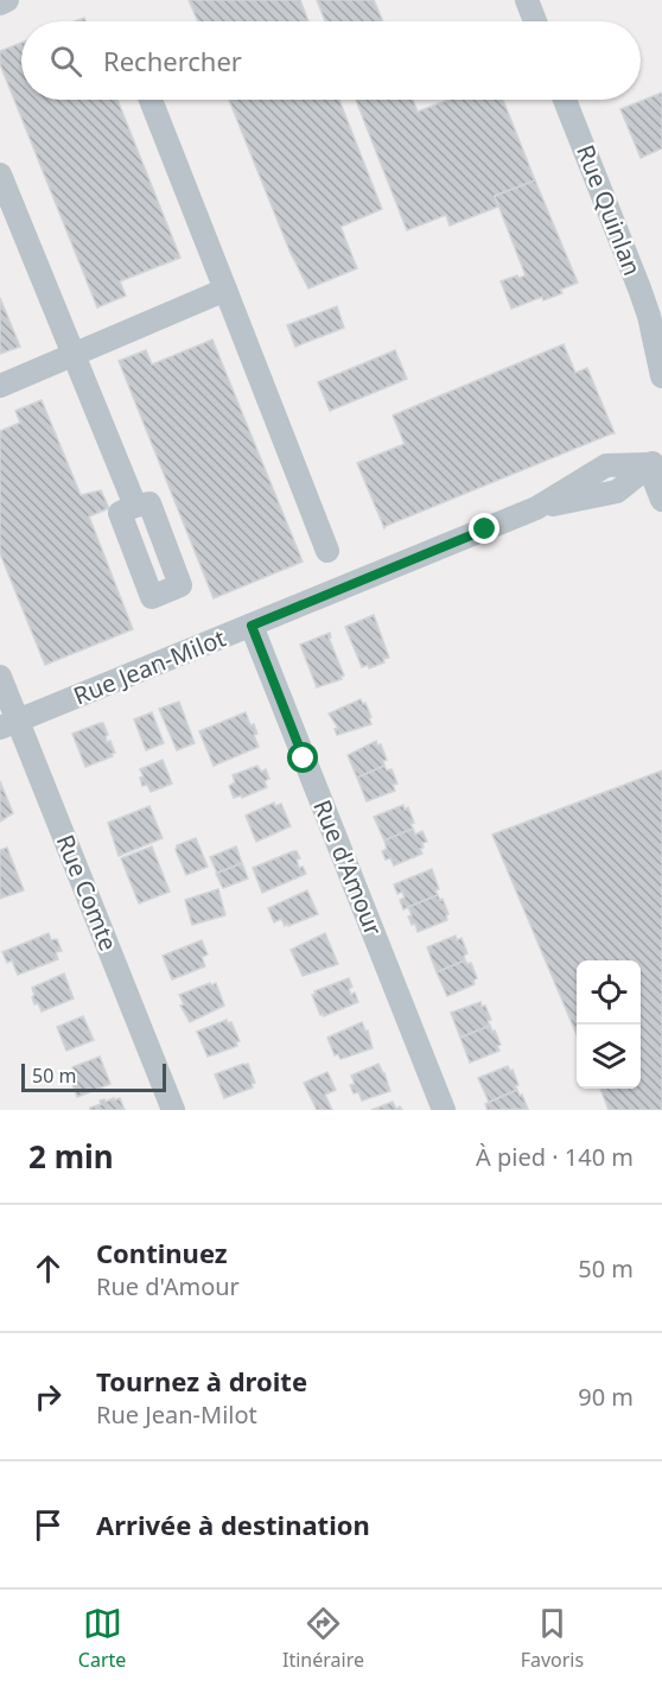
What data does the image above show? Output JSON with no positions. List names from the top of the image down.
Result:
{
  "streets": {
    "street": [
      "Rue Quinlan",
      "Rue Jean-Milot",
      "Rue d'Amour",
      "Rue Comte"
    ]
  },
  "crossings": [
    ["Rue Jean-Milot", "Rue d'Amour"],
    ["Rue Jean-Milot", "Rue Comte"]
  ],
  "scale_bar": "50 m",
  "page": {
    "search": "Rechercher",
    "scale": "50 m",
    "heading": ["2 min", "À pied · 140 m"],
    "list": [
      ["Continuez", "Rue d'Amour", "50 m"],
      ["Tournez à droite", "Rue Jean-Milot", "90 m"],
      "Arrivée à destination"
    ],
    "nav": ["Carte", "Itinéraire", "Favoris"]
  }
}
